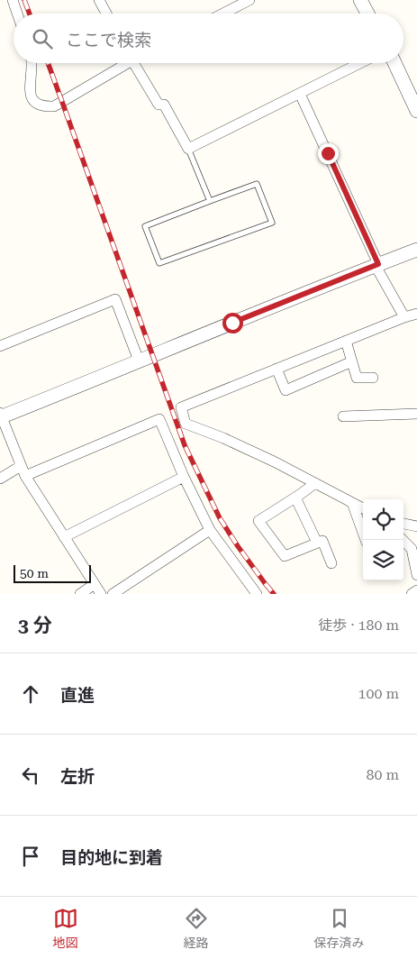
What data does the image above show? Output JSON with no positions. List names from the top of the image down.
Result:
{
  "scale_bar": "50 m",
  "page": {
    "search": "ここで検索",
    "scale": "50 m",
    "heading": ["3 分", "徒歩 · 180 m"],
    "list": [
      ["直進", "100 m"],
      ["左折", "80 m"],
      "目的地に到着"
    ],
    "nav": ["地図", "経路", "保存済み"]
  }
}
